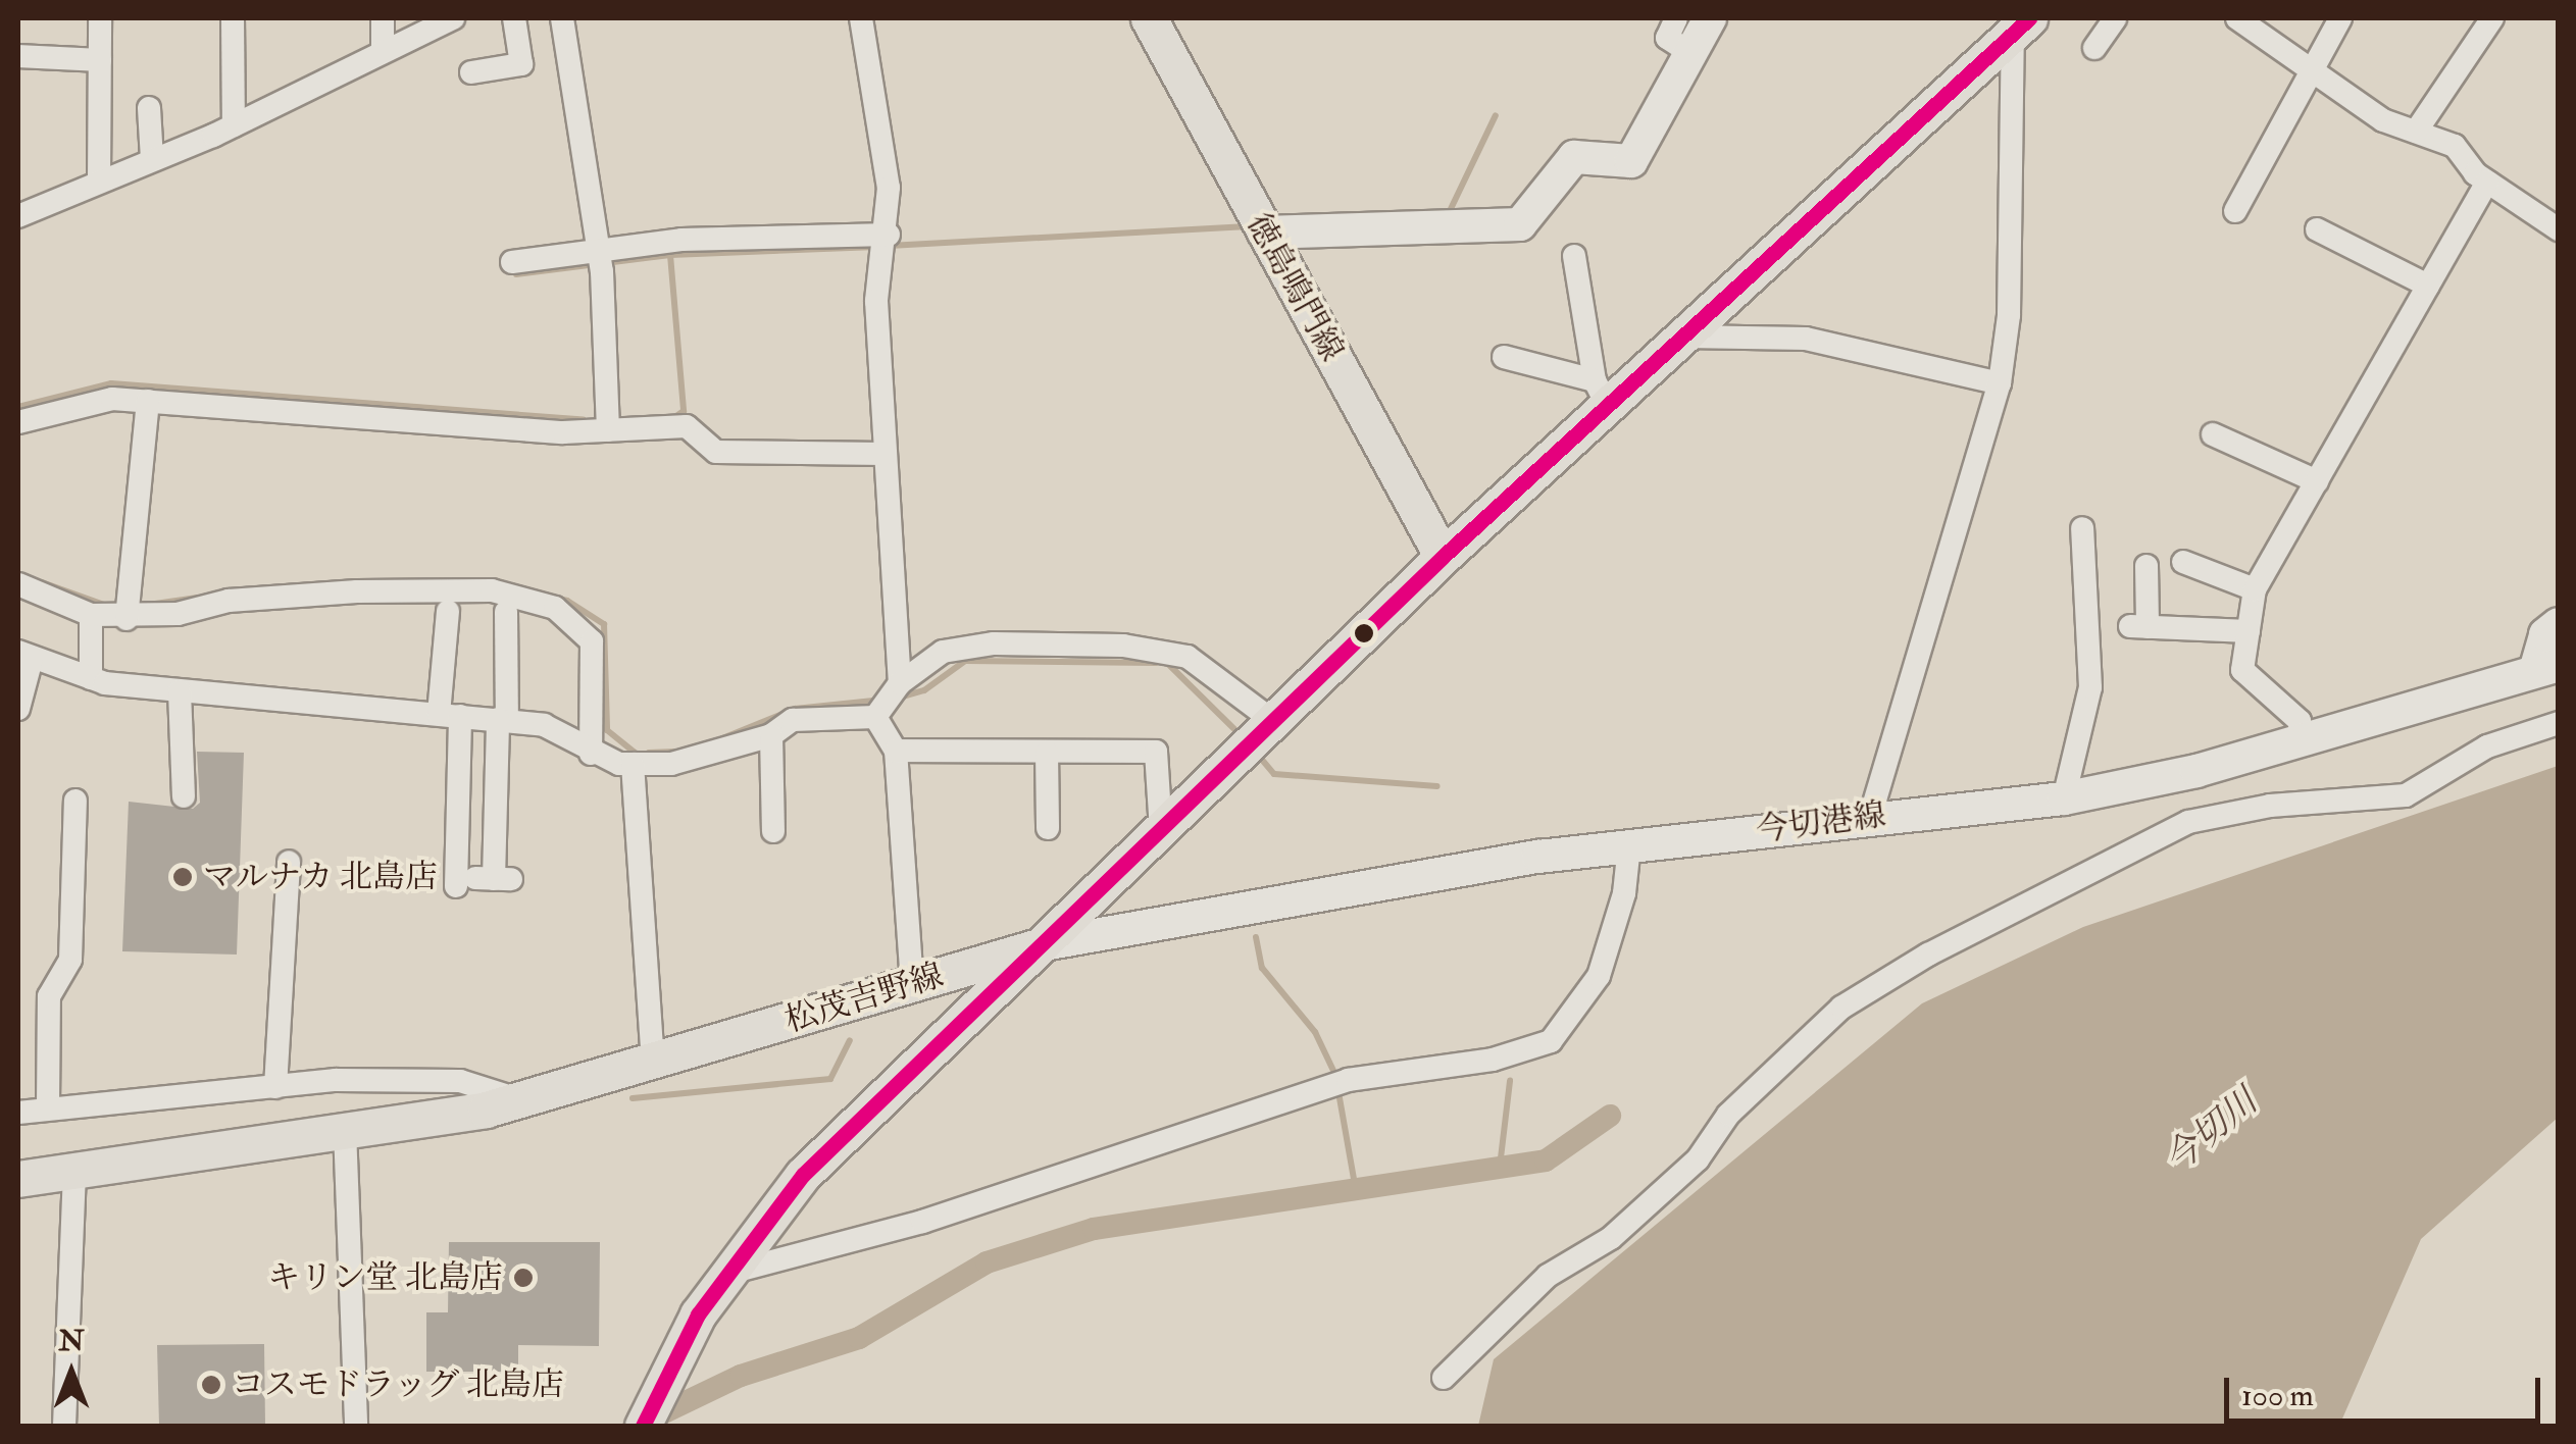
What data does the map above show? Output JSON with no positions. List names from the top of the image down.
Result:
{
  "streets": {
    "main road": ["徳島鳴門線", "今切港線", "松茂吉野線"]
  },
  "crossings": [
    ["徳島鳴門線", "松茂吉野線"],
    ["今切港線", "松茂吉野線"]
  ],
  "water": ["今切川"],
  "places": ["マルナカ 北島店", "キリン堂 北島店", "コスモドラッグ 北島店"],
  "scale_bar": "100 m",
  "north": "top"
}
